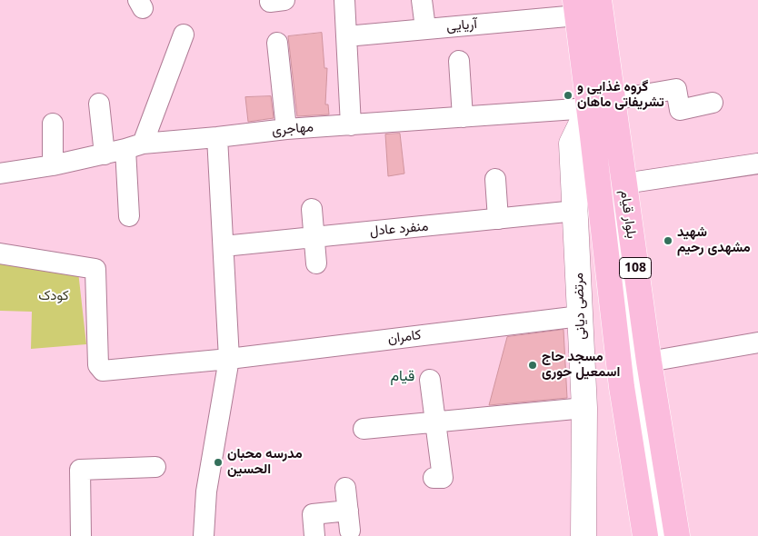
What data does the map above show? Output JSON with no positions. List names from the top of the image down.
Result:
{
  "streets": {
    "main road": ["بلوار قیام", "108"],
    "street": [
      "آریایی",
      "مهاجری",
      "منفرد عادل",
      "مرتضی دیانی",
      "کامران"
    ]
  },
  "crossings": [
    ["آریایی", "بلوار قیام"],
    ["مهاجری", "بلوار قیام"],
    ["مهاجری", "مرتضی دیانی"],
    ["بلوار قیام", "مرتضی دیانی"],
    ["منفرد عادل", "مرتضی دیانی"],
    ["مرتضی دیانی", "کامران"]
  ],
  "districts": ["قیام"],
  "parks": ["کودک"],
  "places": [
    "گروه غذایی و تشریفاتی ماهان",
    "شهید مشهدی رحیم",
    "مسجد حاج اسمعیل حوری",
    "مدرسه محبان الحسین"
  ]
}
